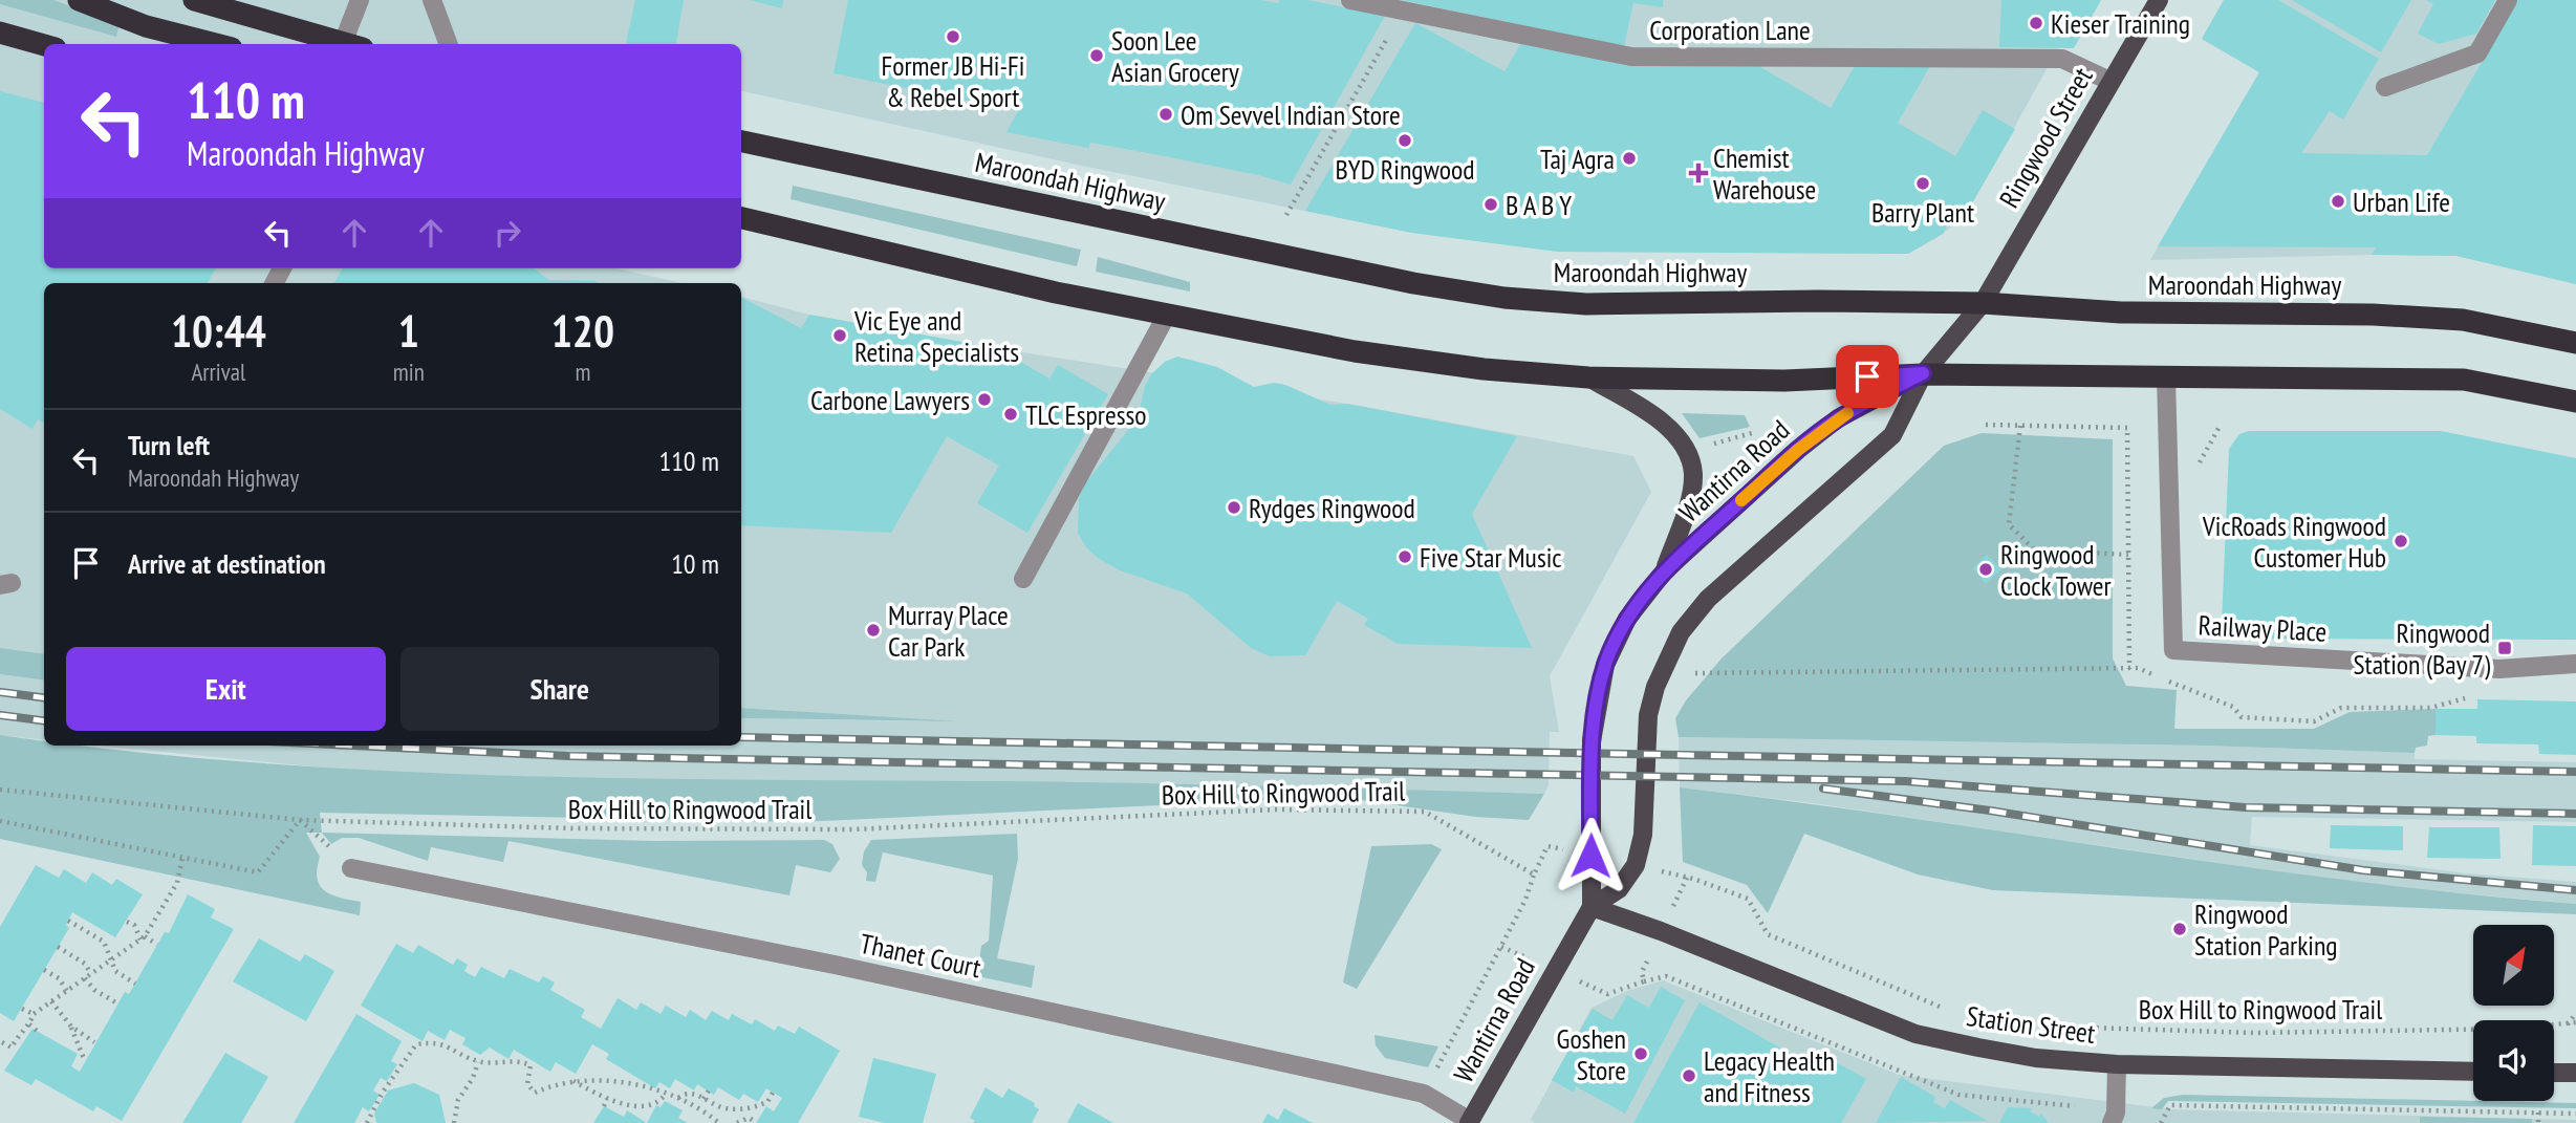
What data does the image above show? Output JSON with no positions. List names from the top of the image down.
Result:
{
  "streets": {
    "highway": ["Maroondah Highway"],
    "main road": ["Ringwood Street", "Wantirna Road", "Station Street"],
    "street": ["Corporation Lane", "Railway Place", "Thanet Court"],
    "path": ["Box Hill to Ringwood Trail"]
  },
  "crossings": [
    ["Corporation Lane", "Ringwood Street"],
    ["Ringwood Street", "Maroondah Highway"],
    ["Ringwood Street", "Wantirna Road"],
    ["Wantirna Road", "Thanet Court"],
    ["Wantirna Road", "Station Street"]
  ],
  "places": {
    "other": [
      "Kieser Training",
      "Former JB Hi-Fi & Rebel Sport",
      "Soon Lee Asian Grocery",
      "Om Sevvel Indian Store",
      "BYD Ringwood",
      "Taj Agra",
      "Barry Plant",
      "Urban Life",
      "B A B Y",
      "Vic Eye and Retina Specialists",
      "Carbone Lawyers",
      "TLC Espresso",
      "Rydges Ringwood",
      "VicRoads Ringwood Customer Hub",
      "Five Star Music",
      "Ringwood Clock Tower",
      "Murray Place Car Park",
      "Ringwood Station Parking",
      "Goshen Store",
      "Legacy Health and Fitness"
    ],
    "health": ["Chemist Warehouse"],
    "transit": ["Ringwood Station (Bay 7)"]
  },
  "north": "top right",
  "page": {
    "turn": ["110 m", "Maroondah Highway"],
    "eta": [
      "10:44",
      "Arrival",
      "1",
      "min",
      "120",
      "m"
    ],
    "list": [
      {
        "name": "Turn left",
        "note": "Maroondah Highway",
        "value": "110 m"
      },
      {
        "name": "Arrive at destination",
        "value": "10 m"
      }
    ],
    "buttons": ["Exit", "Share"]
  }
}
